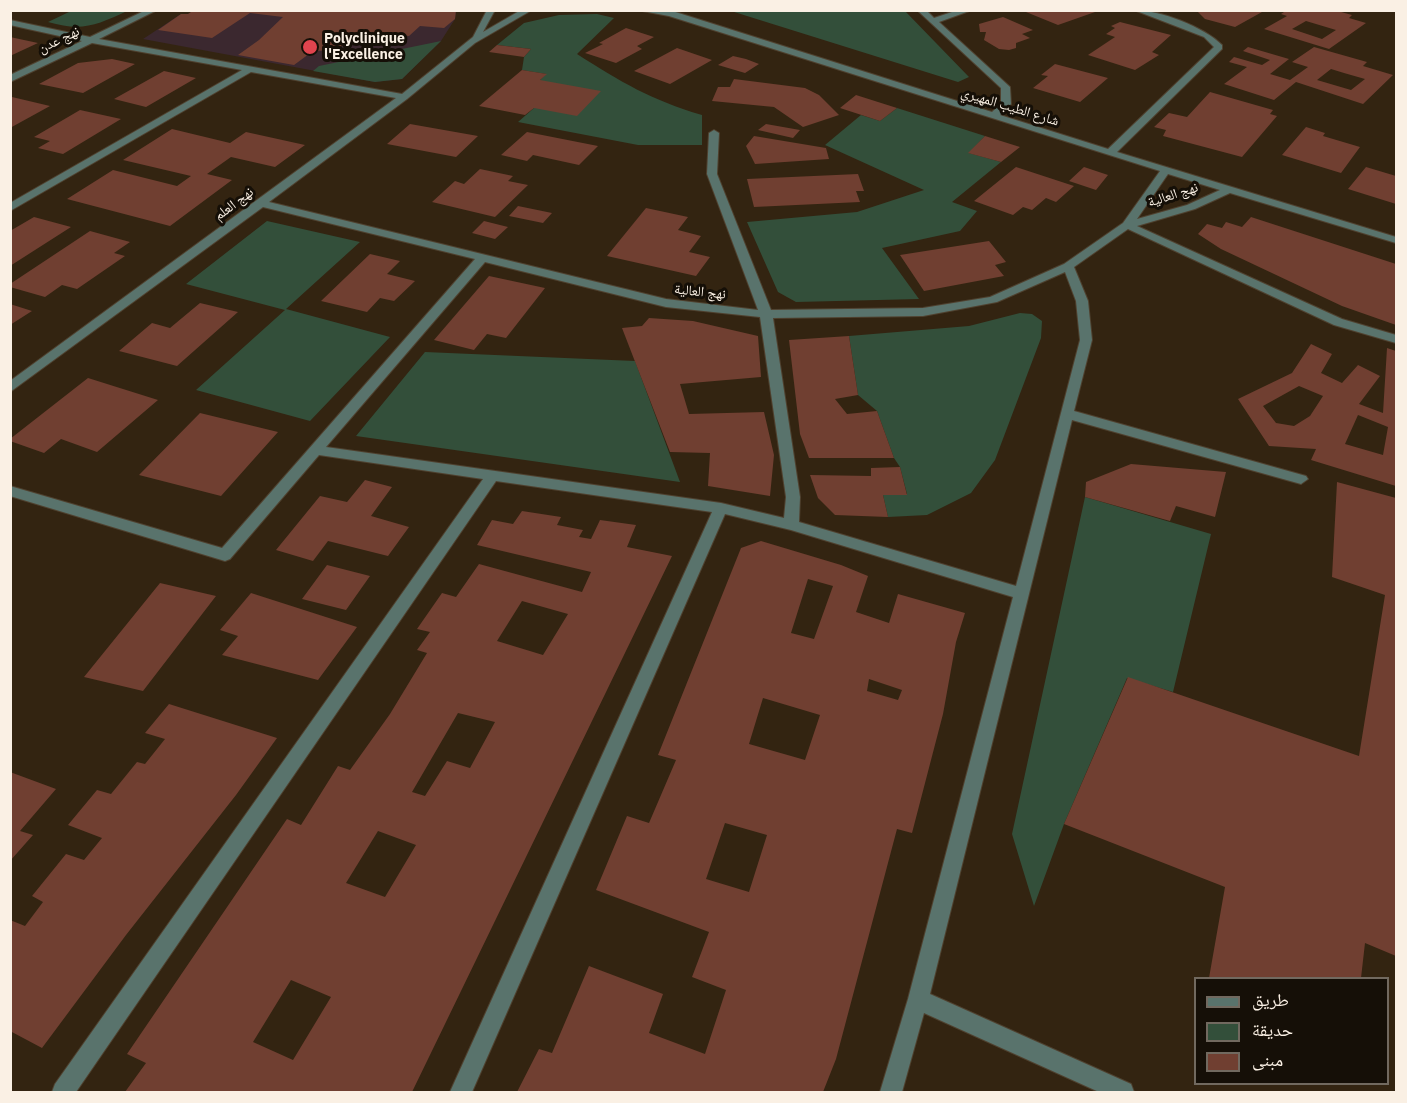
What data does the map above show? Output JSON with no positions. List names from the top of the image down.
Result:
{
  "streets": {
    "street": [
      "نهج عدن",
      "شارع الطيب المهيري",
      "نهج العالية",
      "نهج العلم"
    ]
  },
  "crossings": [
    ["شارع الطيب المهيري", "نهج العالية"],
    ["نهج العالية", "نهج العلم"]
  ],
  "places": ["Polyclinique l'Excellence"],
  "legend": ["طريق", "حديقة", "مبنى"]
}
